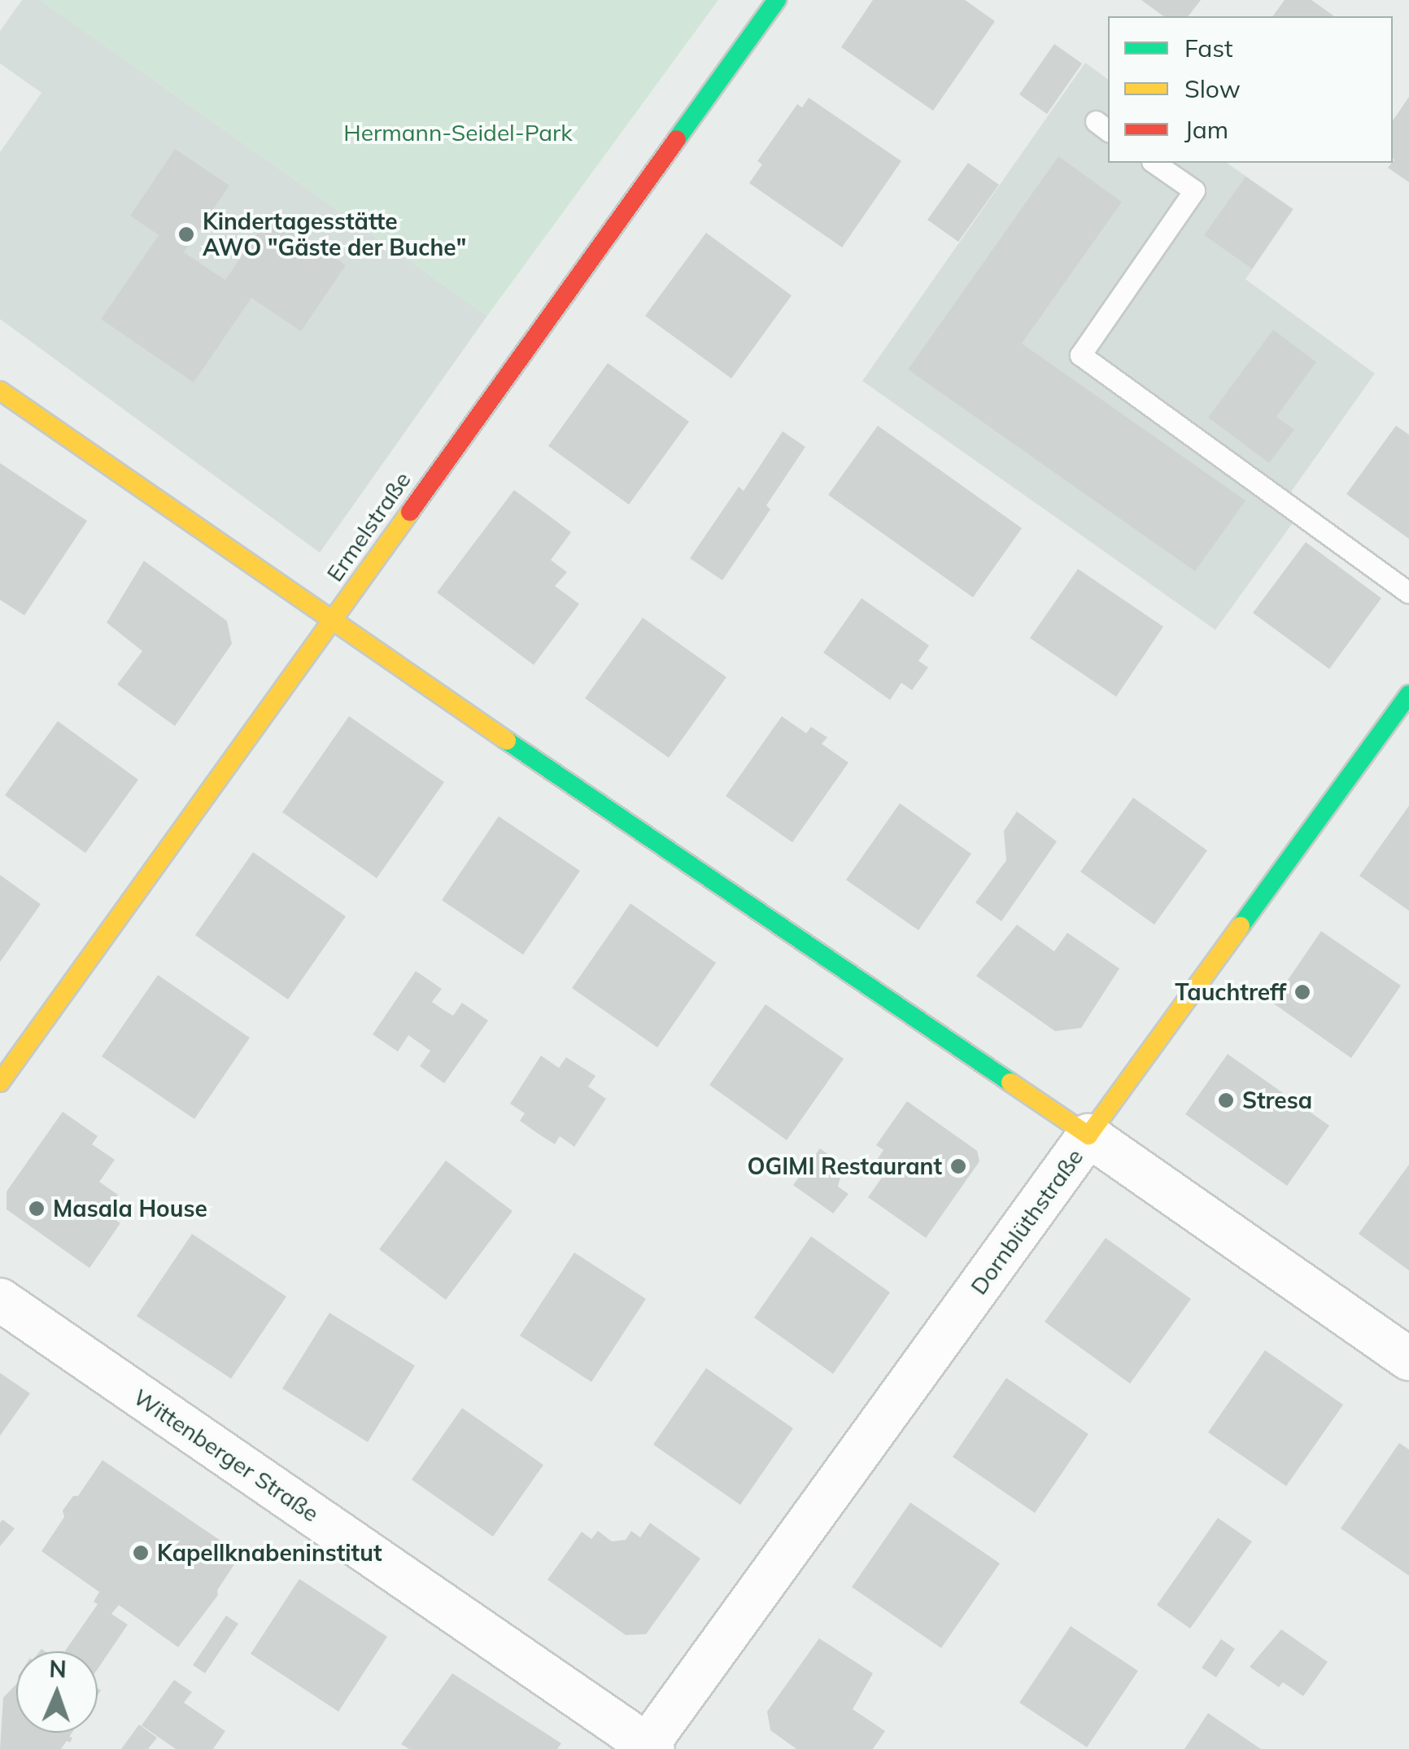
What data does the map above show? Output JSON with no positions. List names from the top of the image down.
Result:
{
  "streets": {
    "street": ["Ermelstraße", "Dornblüthstraße", "Wittenberger Straße"]
  },
  "crossings": [
    ["Dornblüthstraße", "Wittenberger Straße"]
  ],
  "parks": ["Hermann-Seidel-Park"],
  "places": [
    "Kindertagesstätte AWO \"Gäste der Buche\"",
    "Tauchtreff",
    "Stresa",
    "OGIMI Restaurant",
    "Masala House",
    "Kapellknabeninstitut"
  ],
  "legend": ["Fast", "Slow", "Jam"],
  "north": "top"
}
